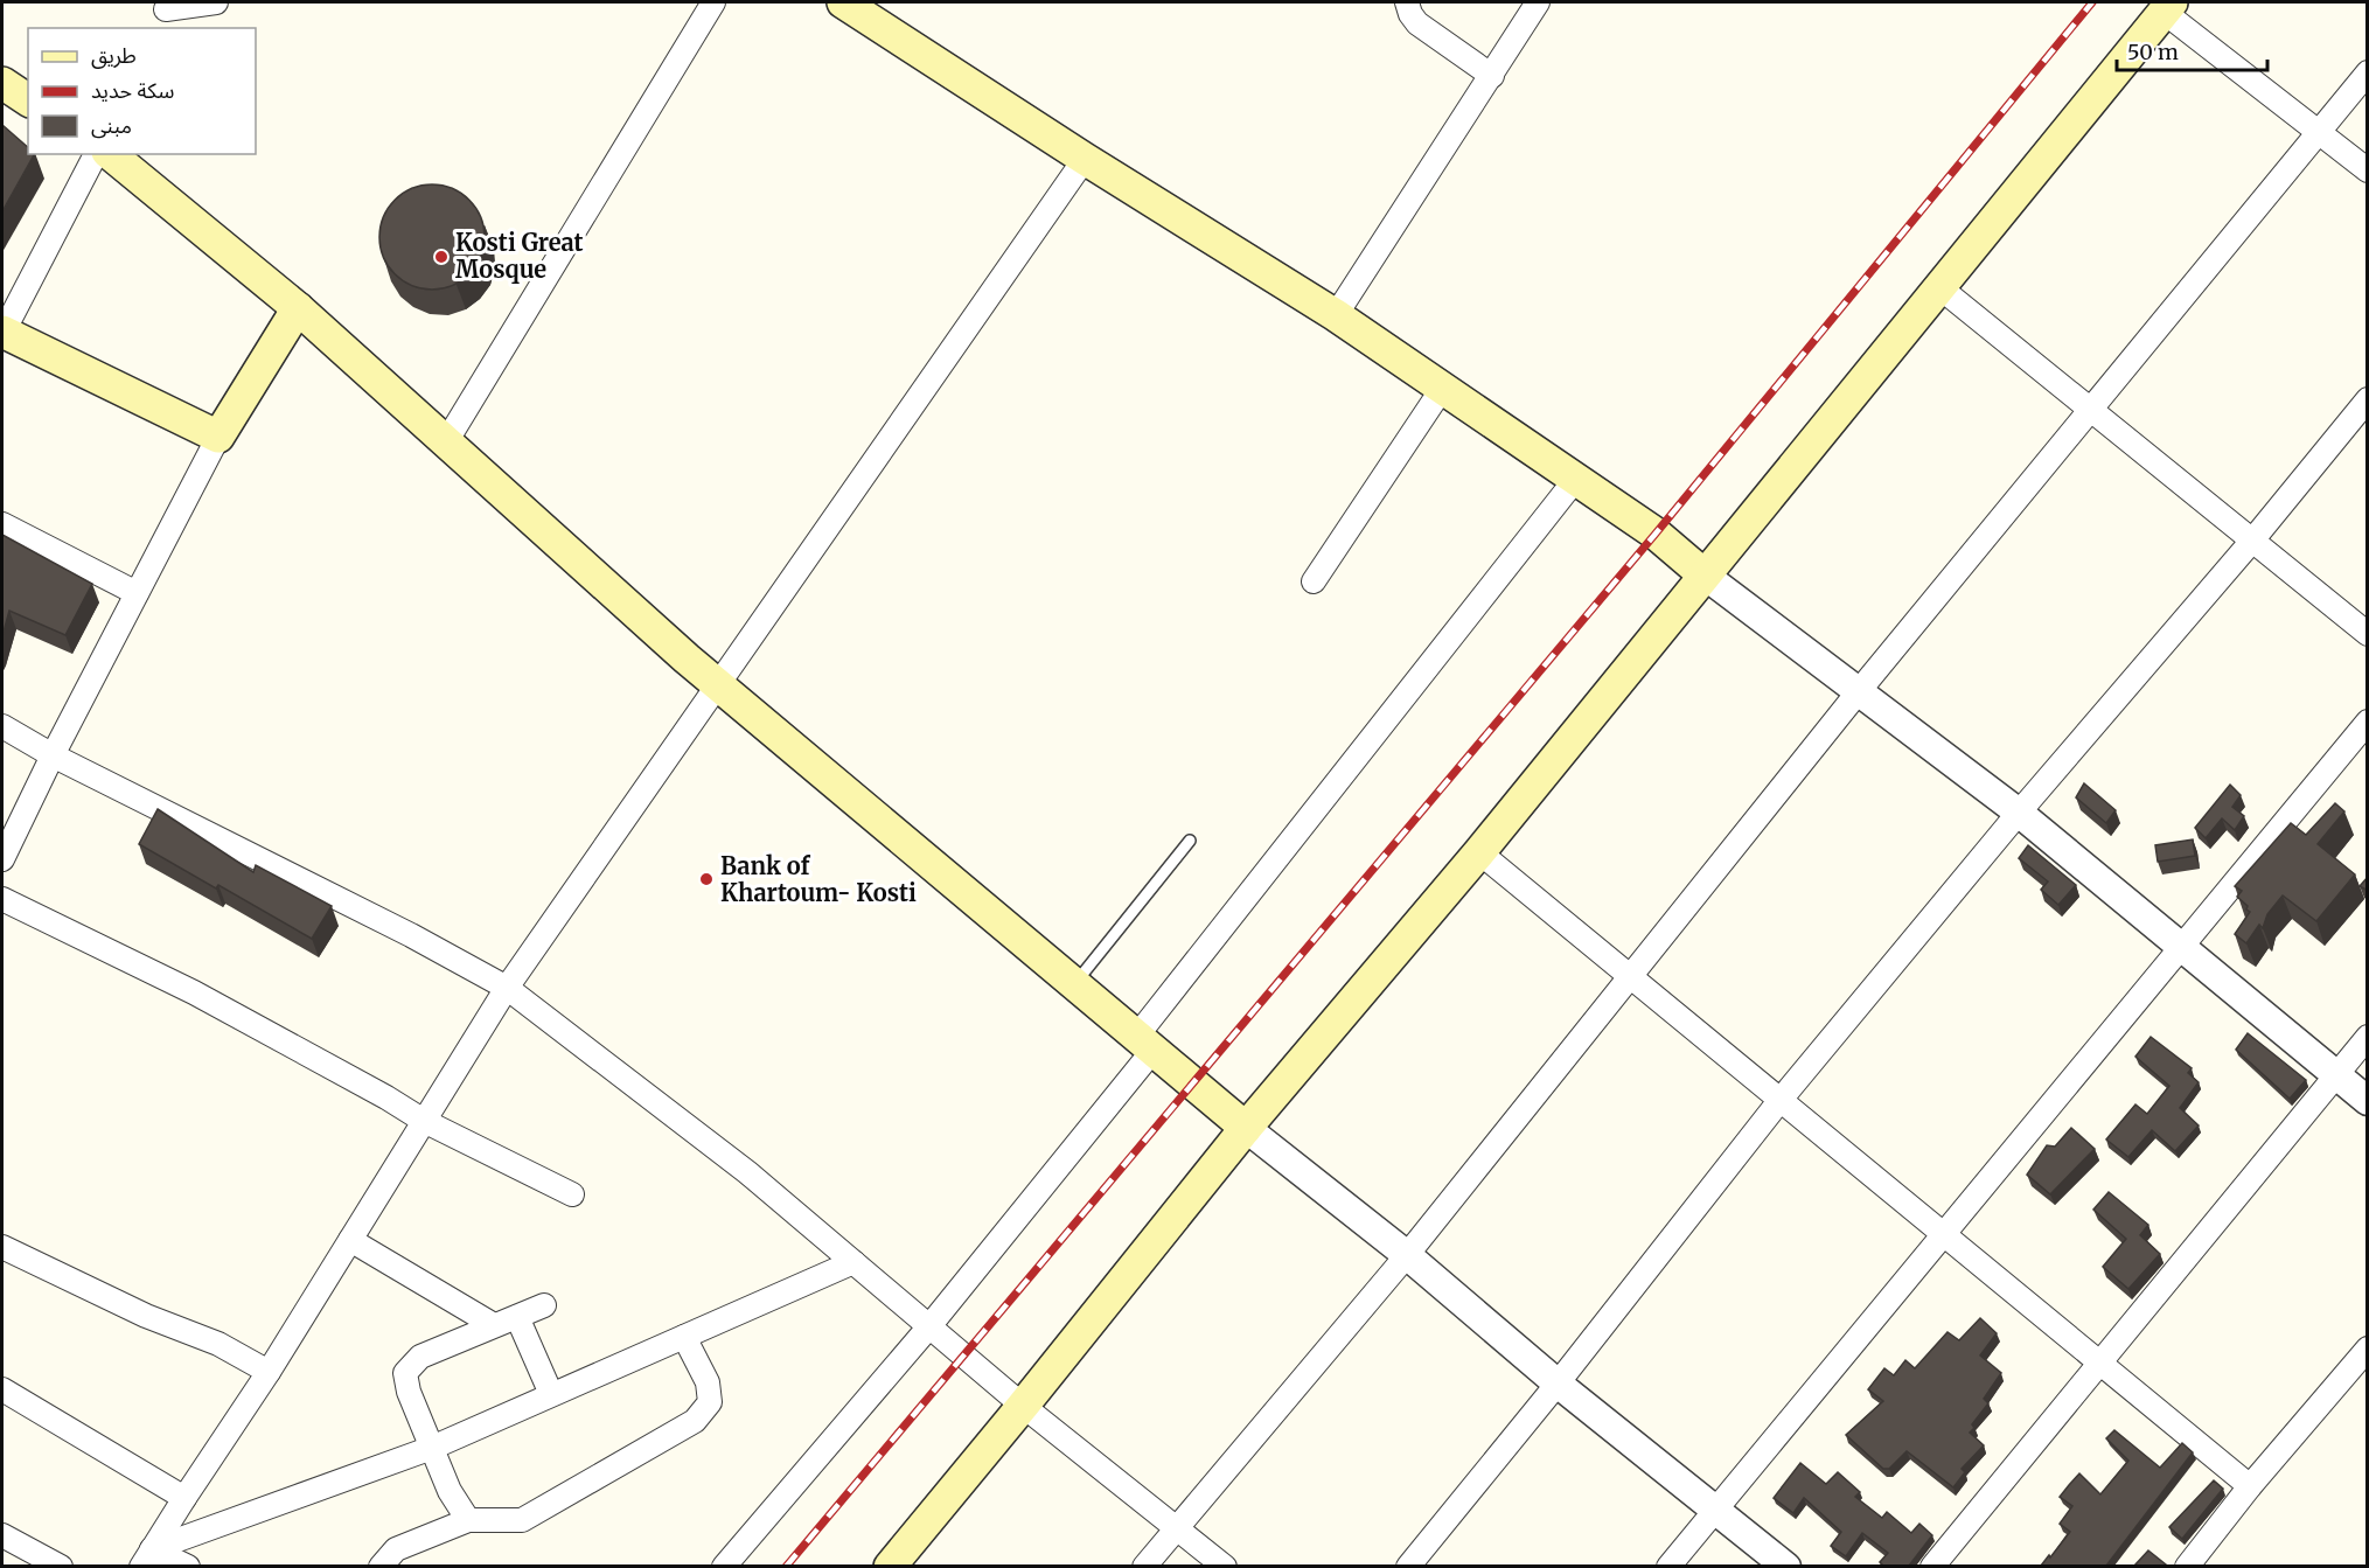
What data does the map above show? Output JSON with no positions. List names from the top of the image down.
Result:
{
  "places": ["Kosti Great Mosque", "Bank of Khartoum- Kosti"],
  "legend": ["طريق", "سكة حديد", "مبنى"],
  "scale_bar": "50 m"
}
